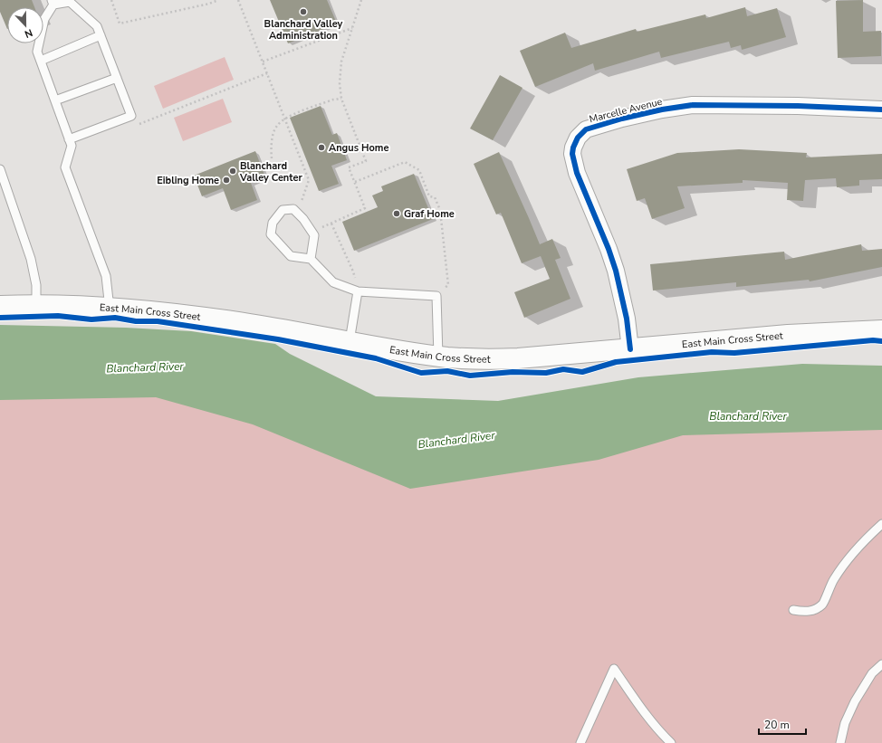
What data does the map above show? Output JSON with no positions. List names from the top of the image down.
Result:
{
  "streets": {
    "main road": ["East Main Cross Street"],
    "street": ["Marcelle Avenue"]
  },
  "crossings": [
    ["Marcelle Avenue", "East Main Cross Street"]
  ],
  "water": ["Blanchard River"],
  "places": [
    "Blanchard Valley Administration",
    "Angus Home",
    "Blanchard Valley Center",
    "Eibling Home",
    "Graf Home"
  ],
  "scale_bar": "20 m",
  "north": "bottom"
}
